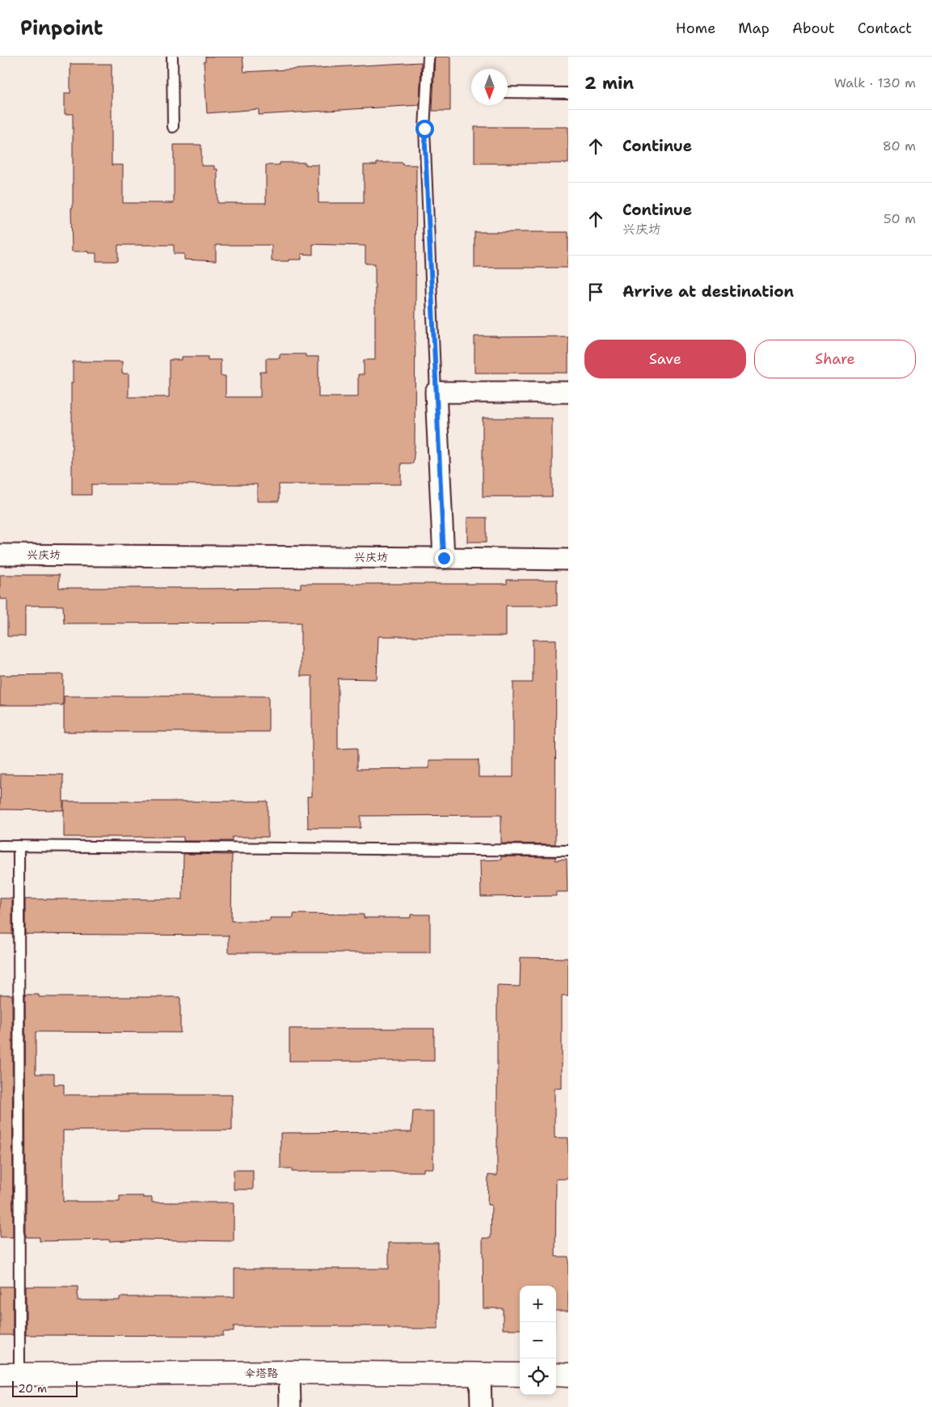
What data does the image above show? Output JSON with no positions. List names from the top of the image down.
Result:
{
  "streets": {
    "street": ["兴庆坊", "伞塔路"]
  },
  "scale_bar": "20 m",
  "north": "bottom",
  "page": {
    "header": "Pinpoint",
    "nav": [
      "Home",
      "Map",
      "About",
      "Contact"
    ],
    "heading": ["2 min", "Walk · 130 m"],
    "list": [
      ["Continue", "80 m"],
      ["Continue", "兴庆坊", "50 m"],
      "Arrive at destination"
    ],
    "buttons": ["Save", "Share"],
    "map_buttons": ["+", "−"],
    "scale": "20 m"
  }
}
